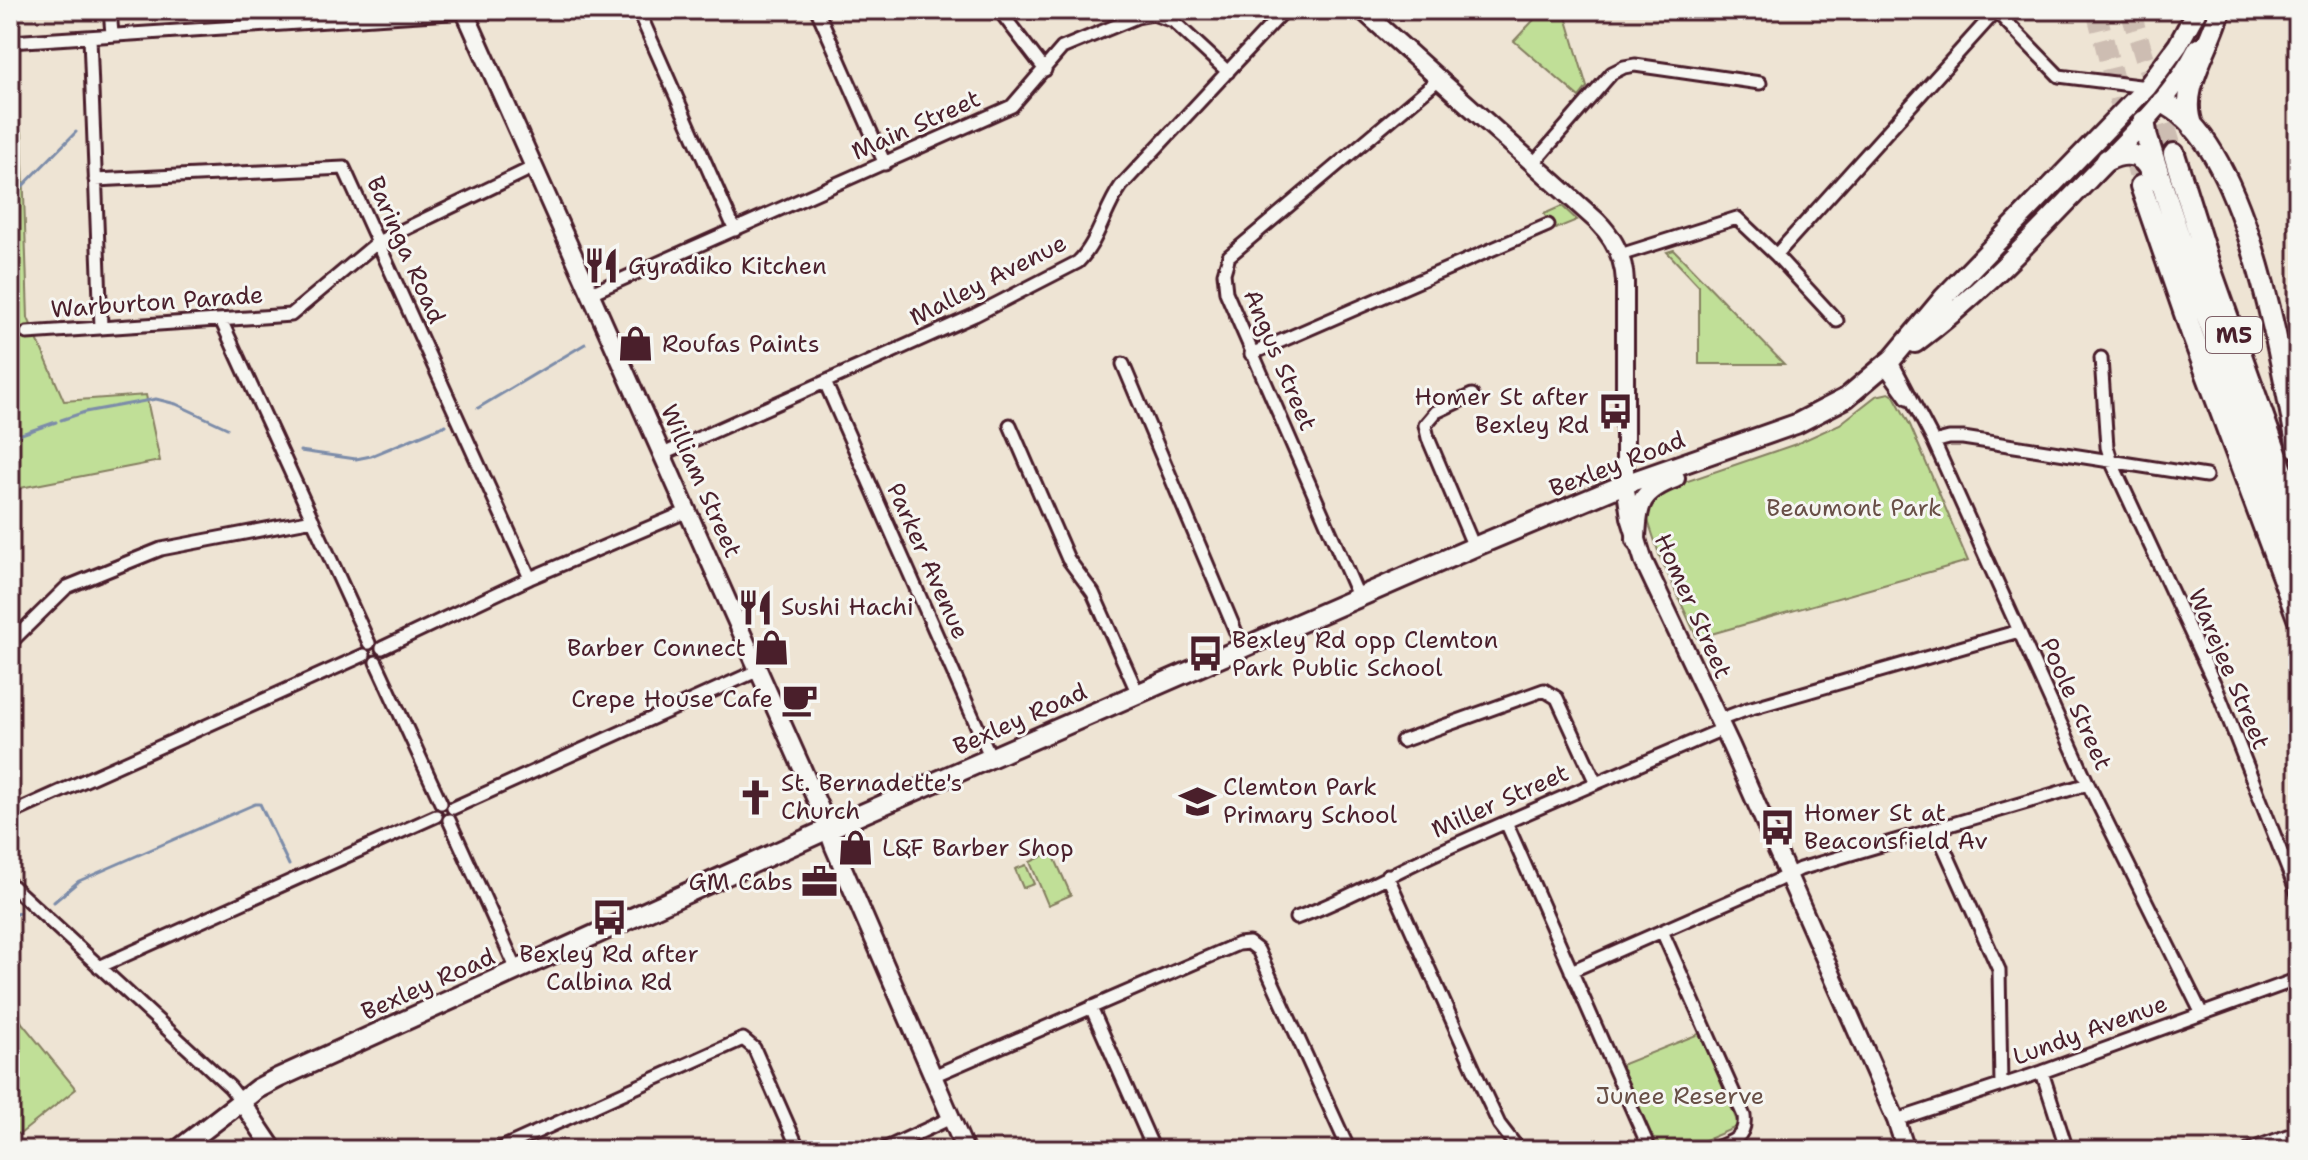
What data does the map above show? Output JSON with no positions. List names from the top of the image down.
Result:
{
  "streets": {
    "highway": ["M5"],
    "main road": ["Bexley Road"],
    "street": [
      "Main Street",
      "Baringa Road",
      "Malley Avenue",
      "Warburton Parade",
      "Angus Street",
      "William Street",
      "Parker Avenue",
      "Homer Street",
      "Warejee Street",
      "Poole Street",
      "Miller Street",
      "Lundy Avenue"
    ]
  },
  "crossings": [
    ["Main Street", "Malley Avenue"],
    ["Main Street", "William Street"],
    ["Baringa Road", "Warburton Parade"],
    ["Malley Avenue", "William Street"],
    ["Malley Avenue", "Parker Avenue"],
    ["Warburton Parade", "William Street"],
    ["Angus Street", "Bexley Road"],
    ["Angus Street", "Homer Street"],
    ["Bexley Road", "William Street"],
    ["Bexley Road", "Parker Avenue"],
    ["Bexley Road", "Homer Street"],
    ["Bexley Road", "Poole Street"],
    ["Homer Street", "Miller Street"],
    ["Homer Street", "Lundy Avenue"],
    ["Poole Street", "Miller Street"],
    ["Poole Street", "Lundy Avenue"]
  ],
  "parks": ["Beaumont Park", "Junee Reserve"],
  "places": {
    "restaurant": ["Gyradiko Kitchen", "Sushi Hachi"],
    "shop": ["Roufas Paints", "Barber Connect", "L&F Barber Shop"],
    "bus stop": [
      "Homer St after Bexley Rd",
      "Bexley Rd opp Clemton Park Public School",
      "Homer St at Beaconsfield Av",
      "Bexley Rd after Calbina Rd"
    ],
    "cafe": ["Crepe House Cafe"],
    "church": ["St. Bernadette's Church"],
    "school or university": ["Clemton Park Primary School"],
    "office": ["GM Cabs"]
  }
}
